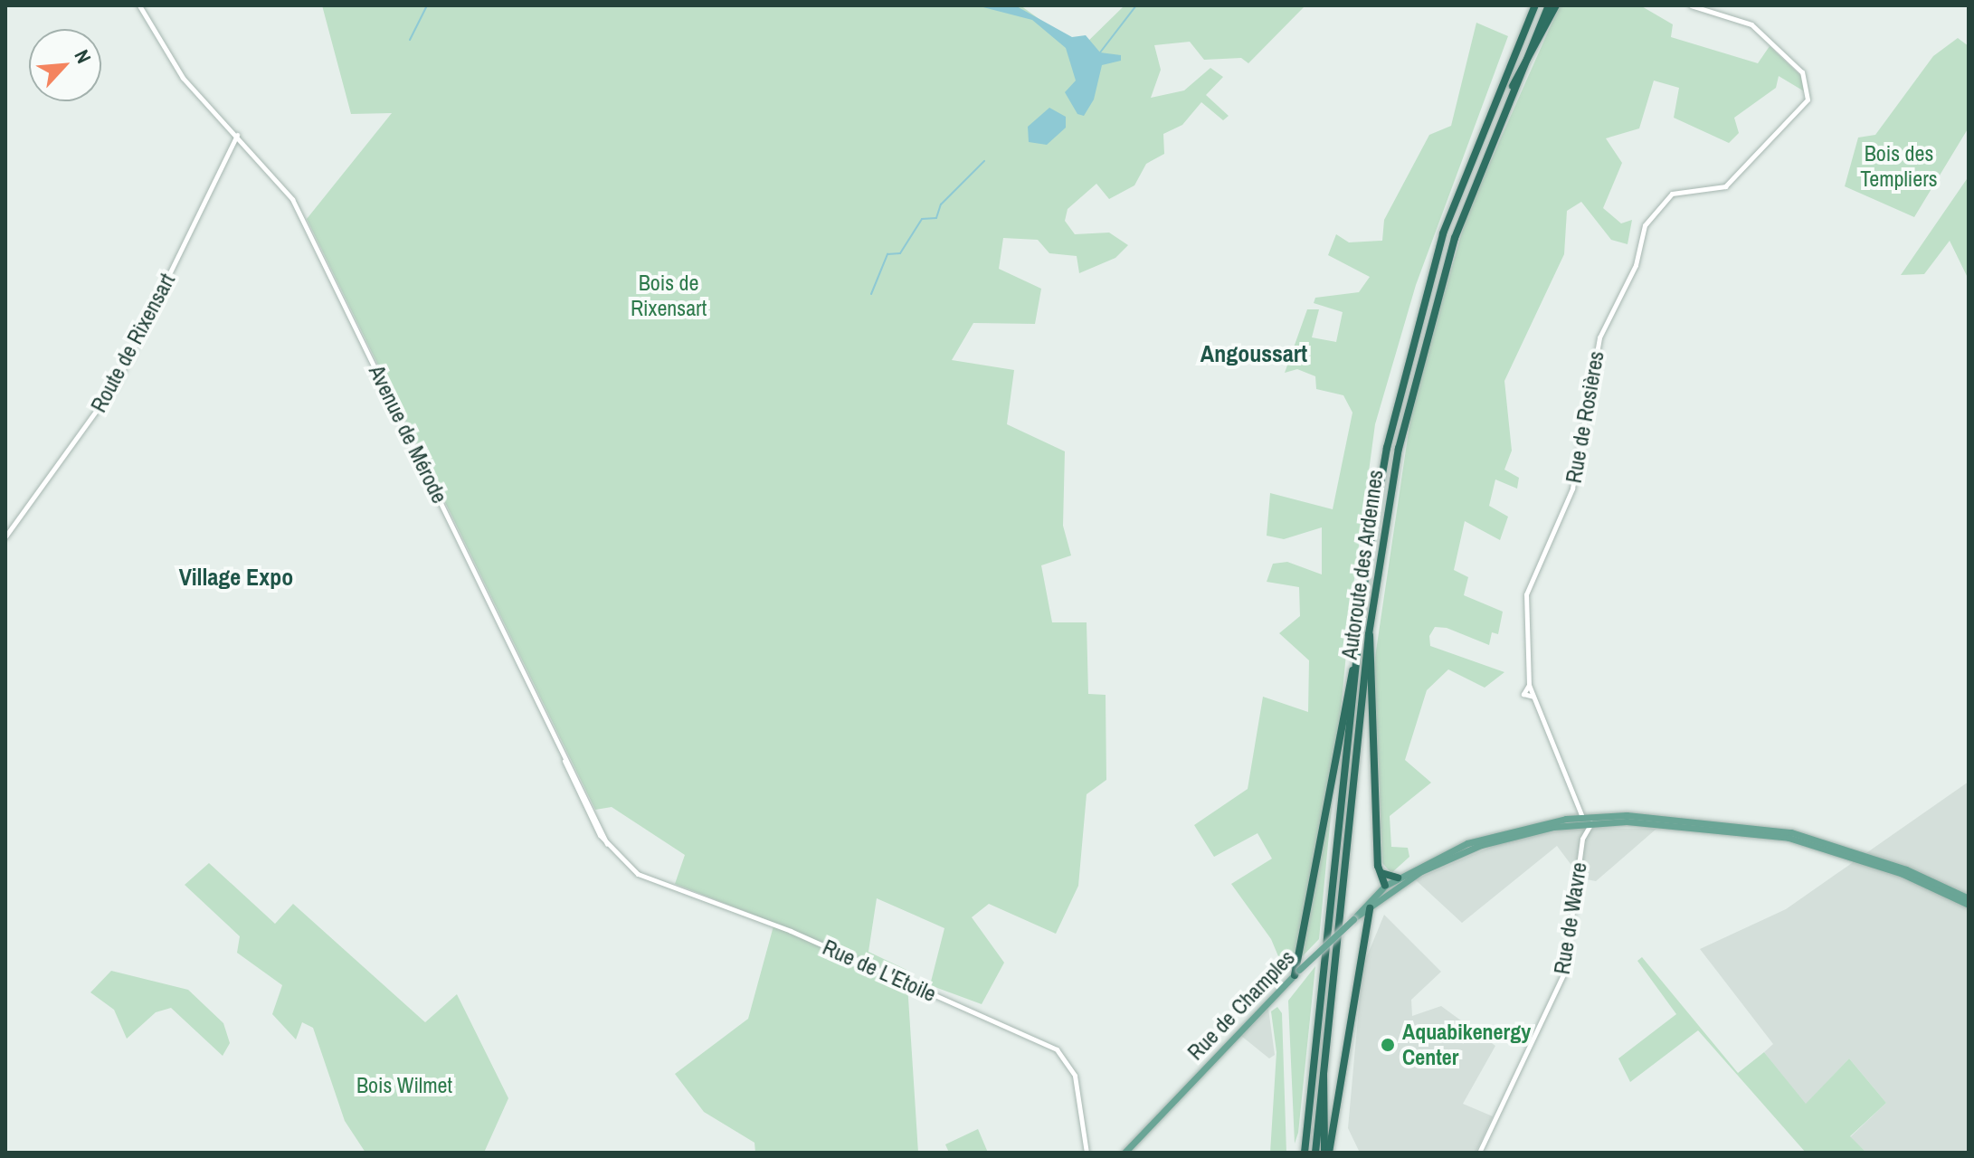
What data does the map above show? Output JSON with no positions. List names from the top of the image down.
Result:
{
  "streets": {
    "highway": ["Autoroute des Ardennes"],
    "main road": ["Rue de Champles"],
    "street": [
      "Route de Rixensart",
      "Rue de Rosières",
      "Avenue de Mérode",
      "Rue de Wavre",
      "Rue de L'Etoile"
    ]
  },
  "crossings": [
    ["Route de Rixensart", "Avenue de Mérode"],
    ["Avenue de Mérode", "Rue de L'Etoile"]
  ],
  "districts": ["Angoussart", "Village Expo"],
  "parks": ["Bois des Templiers", "Bois de Rixensart", "Bois Wilmet"],
  "places": ["Aquabikenergy Center"],
  "north": "top right"
}
